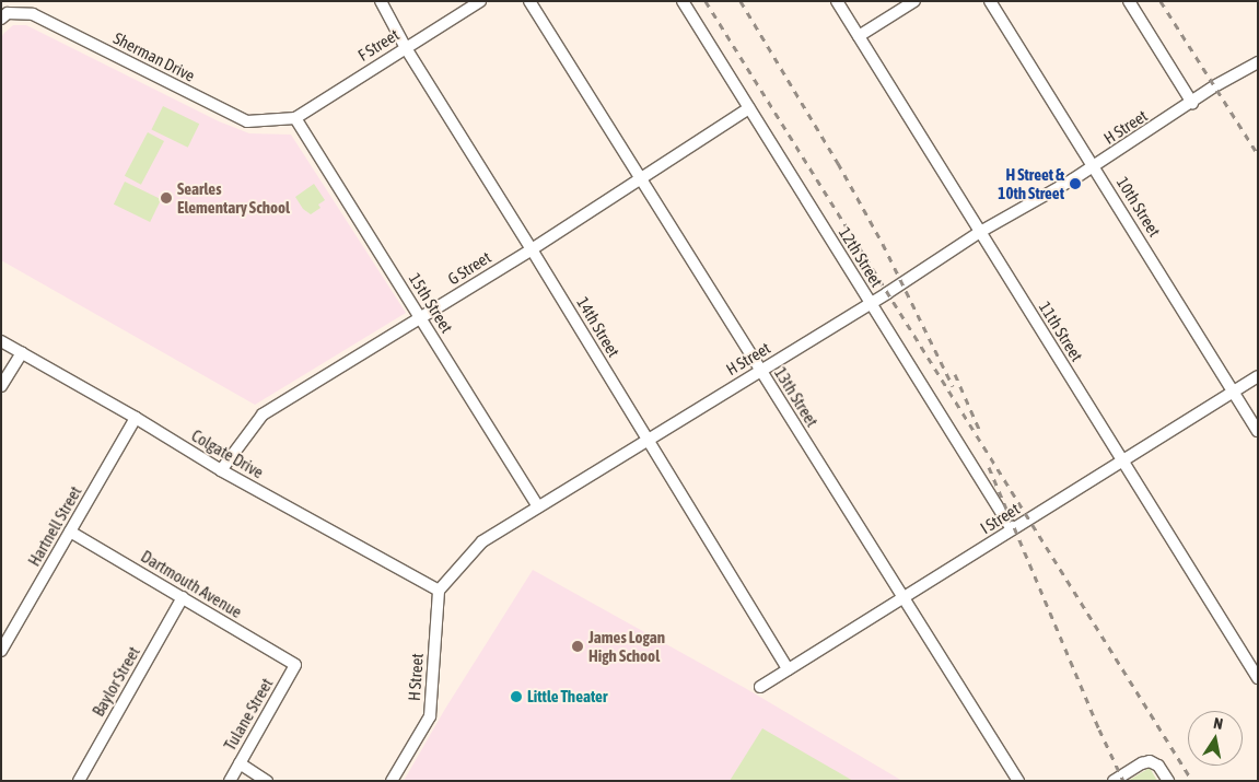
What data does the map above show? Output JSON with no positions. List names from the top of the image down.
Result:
{
  "streets": {
    "street": [
      "F Street",
      "Sherman Drive",
      "H Street",
      "10th Street",
      "12th Street",
      "G Street",
      "15th Street",
      "14th Street",
      "11th Street",
      "13th Street",
      "Colgate Drive",
      "I Street",
      "Hartnell Street",
      "Dartmouth Avenue",
      "Baylor Street",
      "Tulane Street"
    ]
  },
  "crossings": [
    ["F Street", "Sherman Drive"],
    ["F Street", "15th Street"],
    ["F Street", "14th Street"],
    ["Sherman Drive", "15th Street"],
    ["H Street", "10th Street"],
    ["H Street", "12th Street"],
    ["H Street", "15th Street"],
    ["H Street", "14th Street"],
    ["H Street", "11th Street"],
    ["H Street", "13th Street"],
    ["H Street", "Colgate Drive"],
    ["10th Street", "I Street"],
    ["12th Street", "G Street"],
    ["12th Street", "I Street"],
    ["G Street", "15th Street"],
    ["G Street", "14th Street"],
    ["G Street", "13th Street"],
    ["G Street", "Colgate Drive"],
    ["14th Street", "I Street"],
    ["11th Street", "I Street"],
    ["13th Street", "I Street"],
    ["Colgate Drive", "Hartnell Street"],
    ["Hartnell Street", "Dartmouth Avenue"],
    ["Dartmouth Avenue", "Baylor Street"],
    ["Dartmouth Avenue", "Tulane Street"]
  ],
  "places": [
    "H Street & 10th Street",
    "Searles Elementary School",
    "James Logan High School",
    "Little Theater"
  ],
  "north": "top"
}
